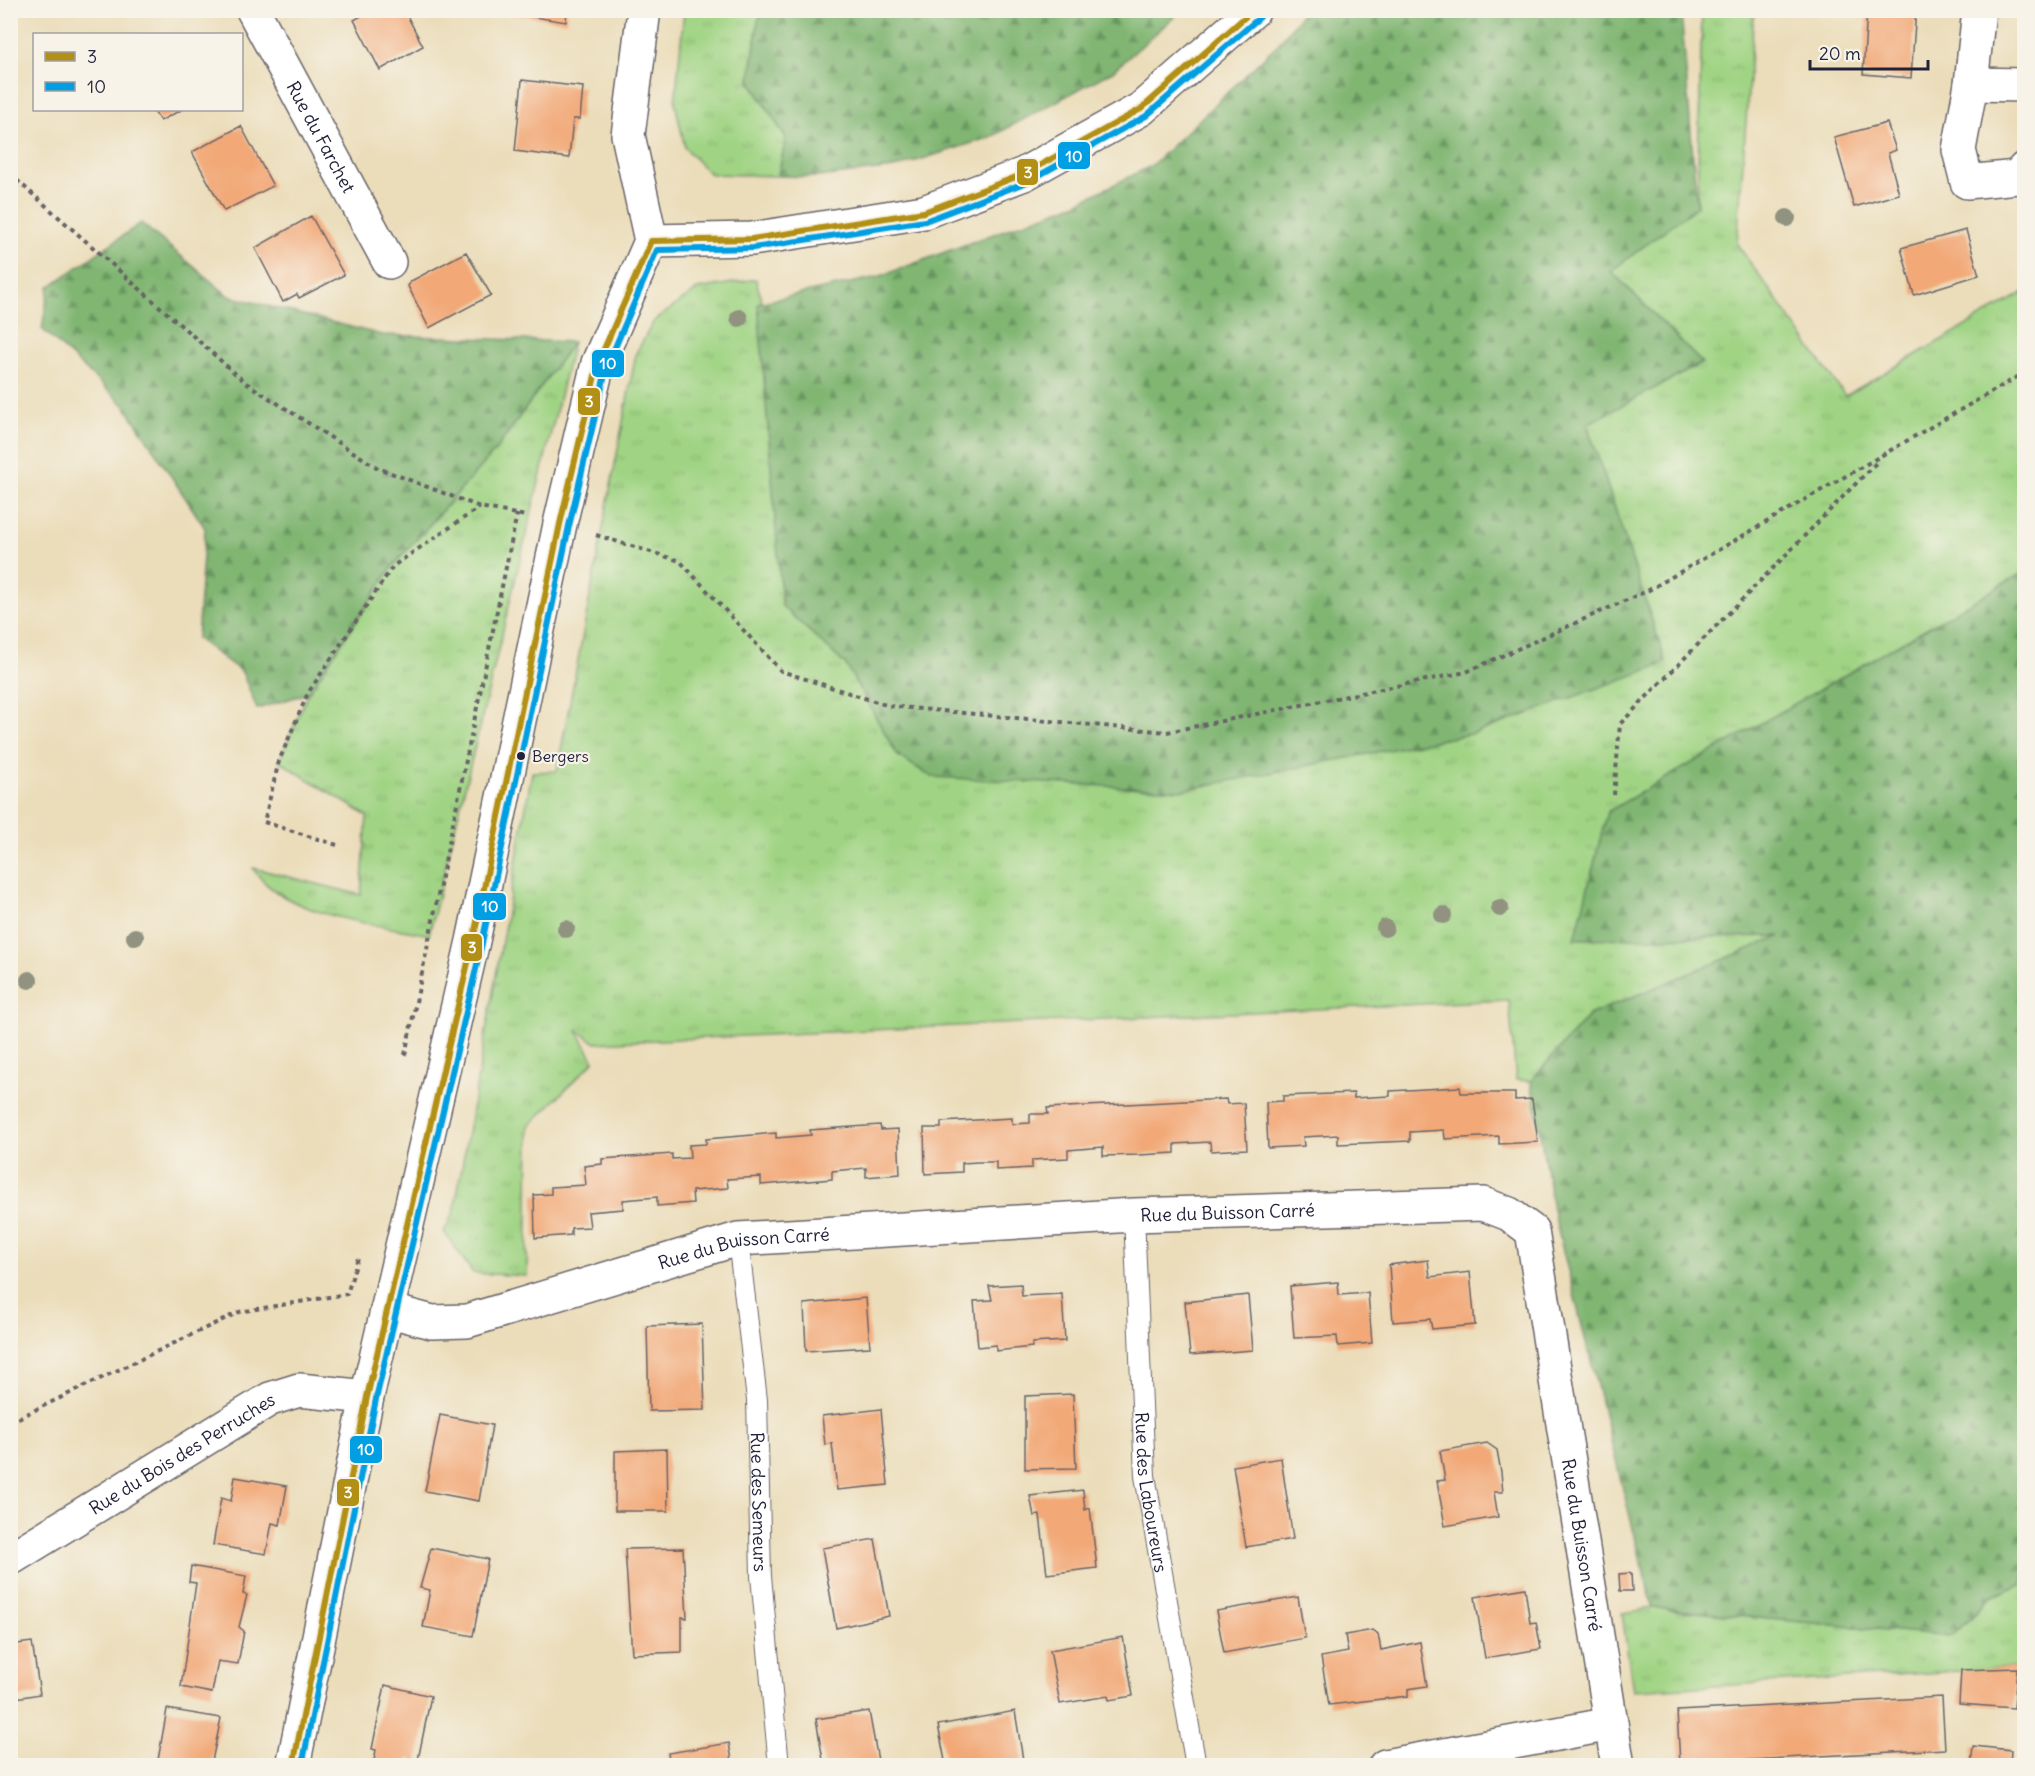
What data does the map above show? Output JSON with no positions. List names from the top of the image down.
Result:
{
  "streets": {
    "street": ["Rue du Farchet", "Rue du Buisson Carré", "Rue du Bois des Perruches"],
    "lane": ["Rue des Laboureurs", "Rue des Semeurs"]
  },
  "crossings": [
    ["Rue du Buisson Carré", "Rue des Laboureurs"],
    ["Rue du Buisson Carré", "Rue des Semeurs"]
  ],
  "places": ["Bergers"],
  "lines": ["transit line 3", "transit line 10"],
  "legend": ["3", "10"],
  "scale_bar": "20 m"
}
